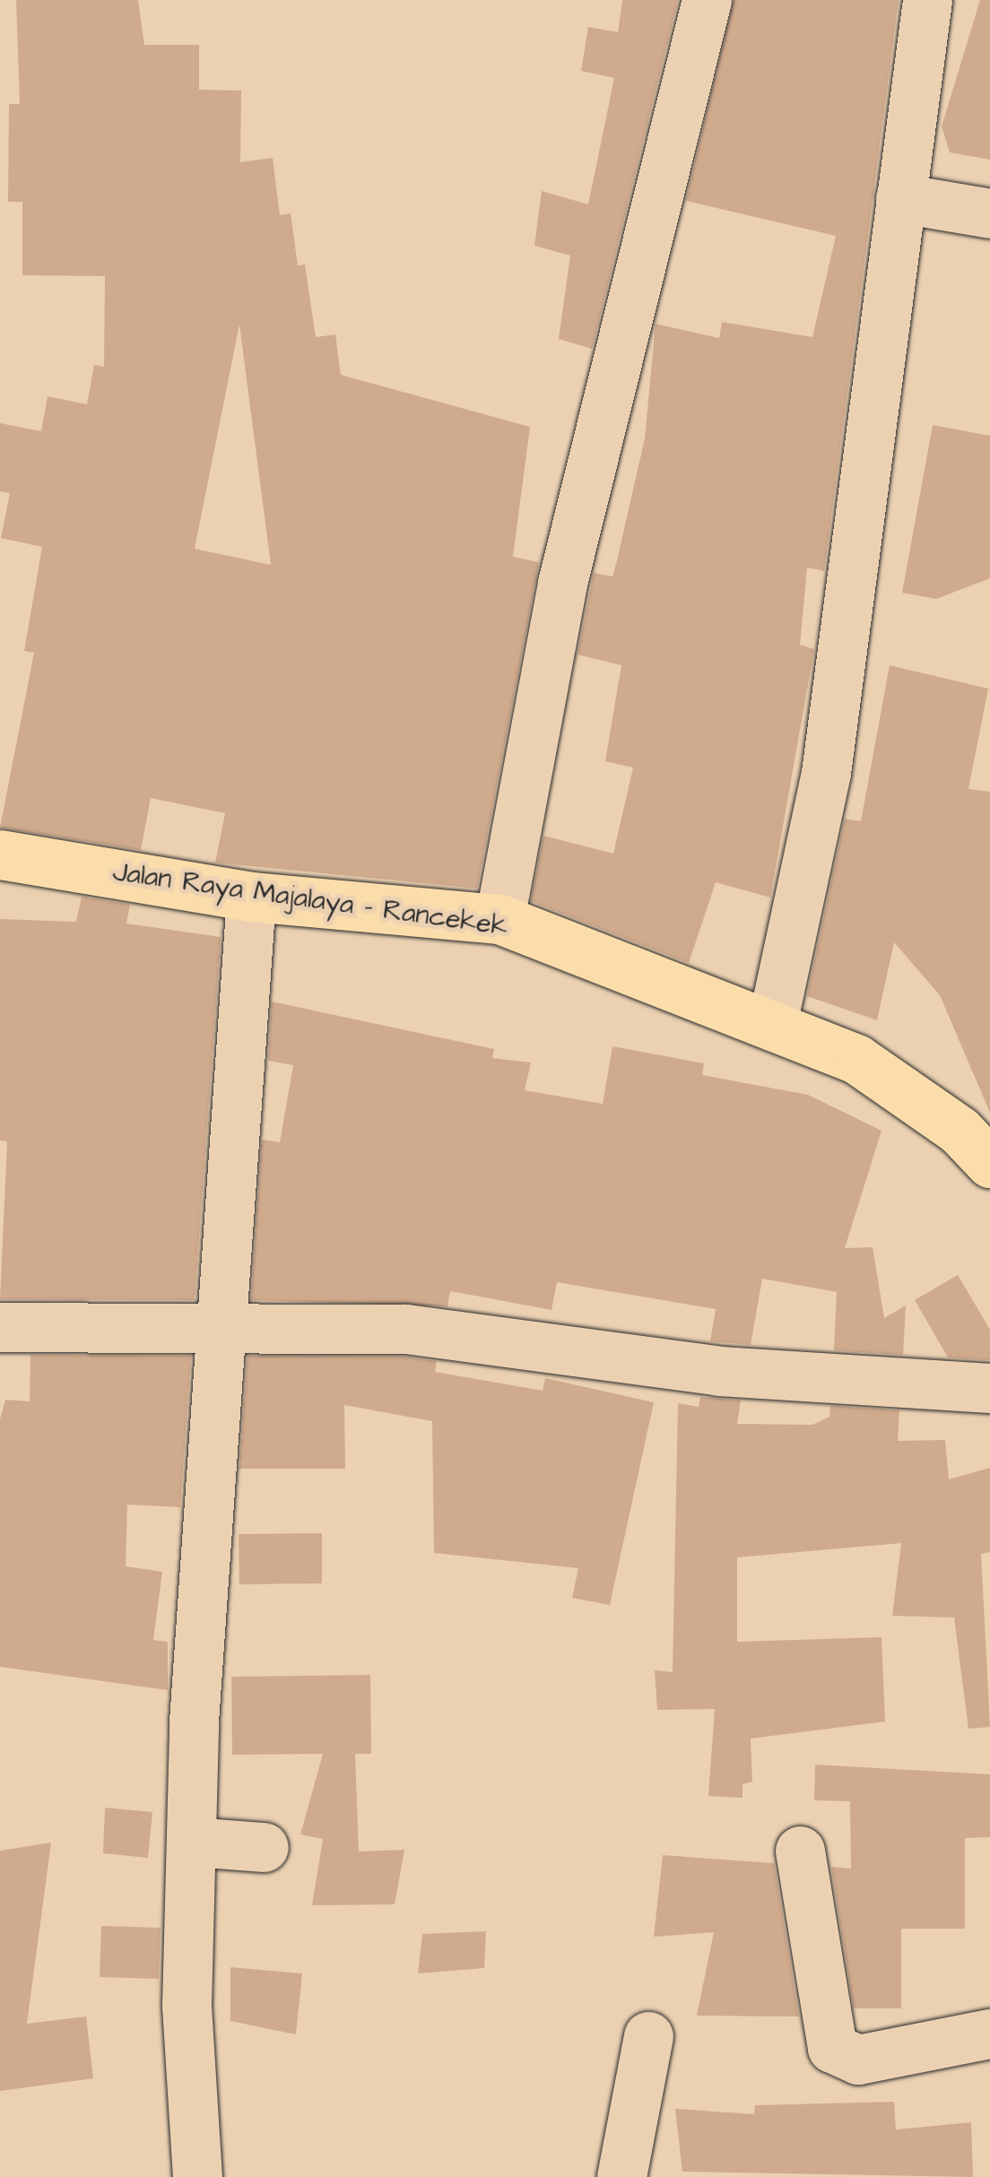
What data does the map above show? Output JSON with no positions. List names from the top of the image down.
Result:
{
  "streets": {
    "main road": ["Jalan Raya Majalaya - Rancekek"]
  }
}
